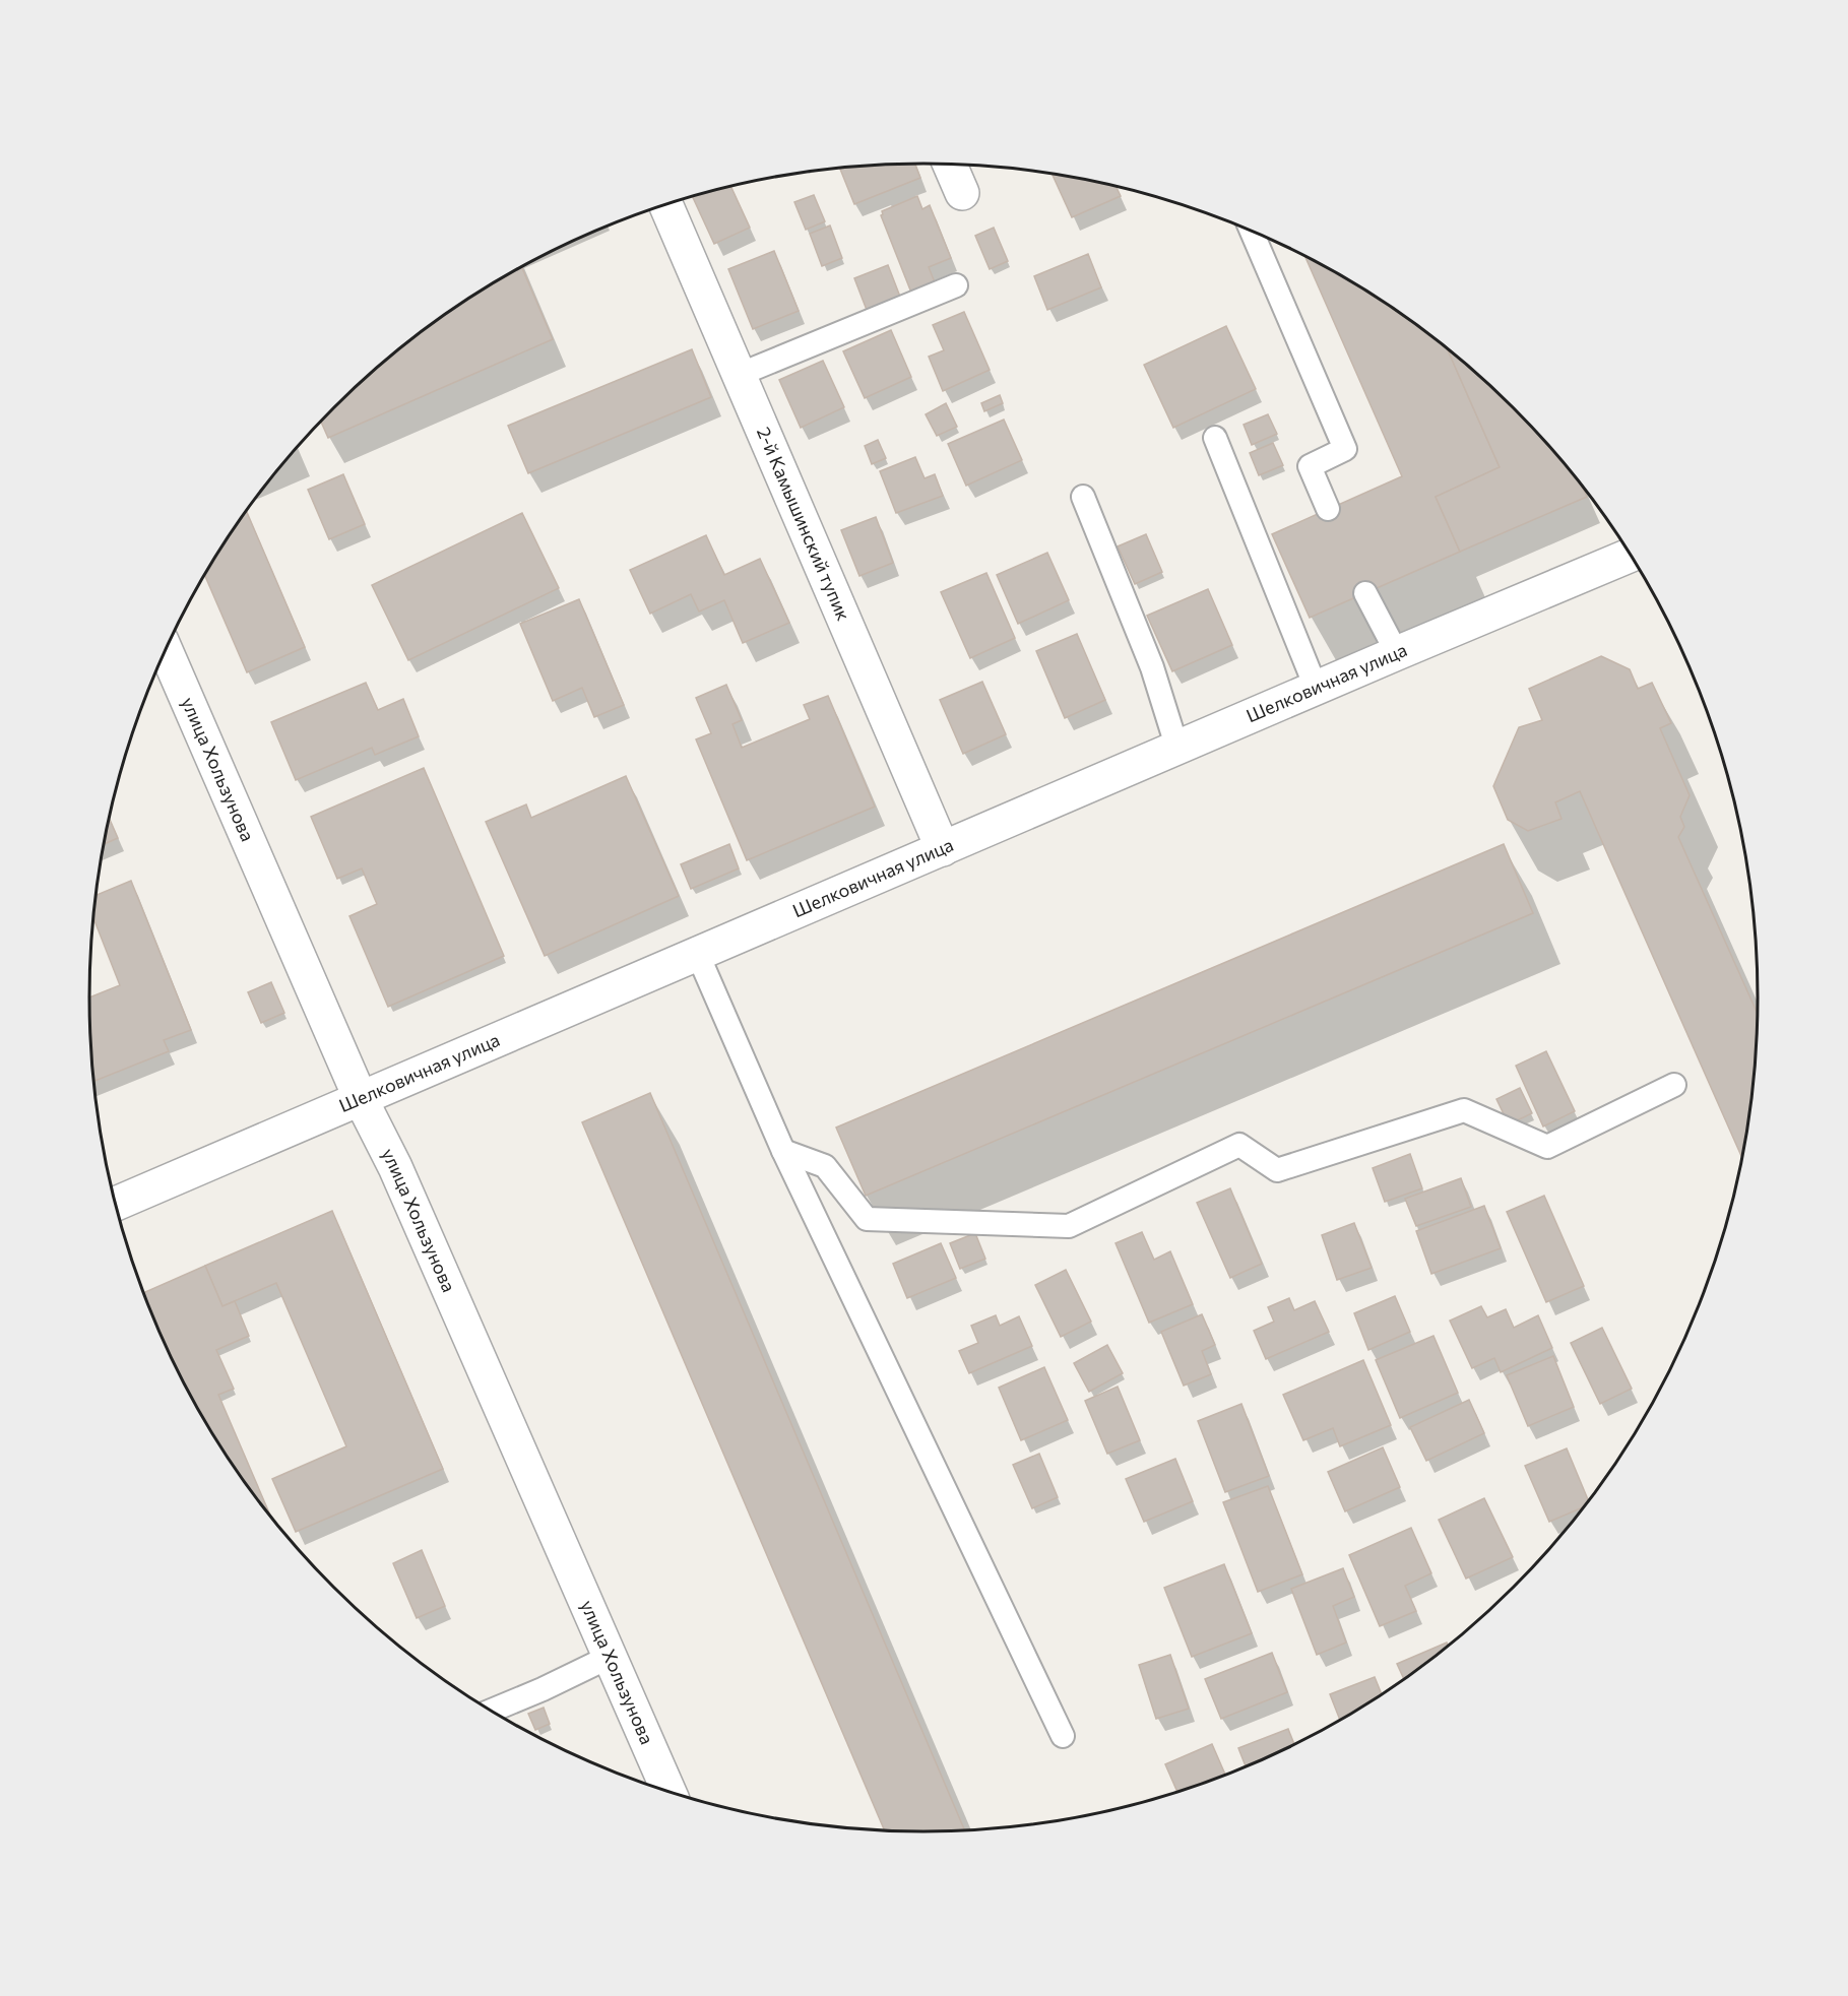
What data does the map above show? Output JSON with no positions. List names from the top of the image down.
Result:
{
  "streets": {
    "street": ["2-й Камышинский тупик", "Шелковичная улица", "улица Хользунова"]
  },
  "crossings": [
    ["2-й Камышинский тупик", "Шелковичная улица"],
    ["Шелковичная улица", "улица Хользунова"]
  ]
}
